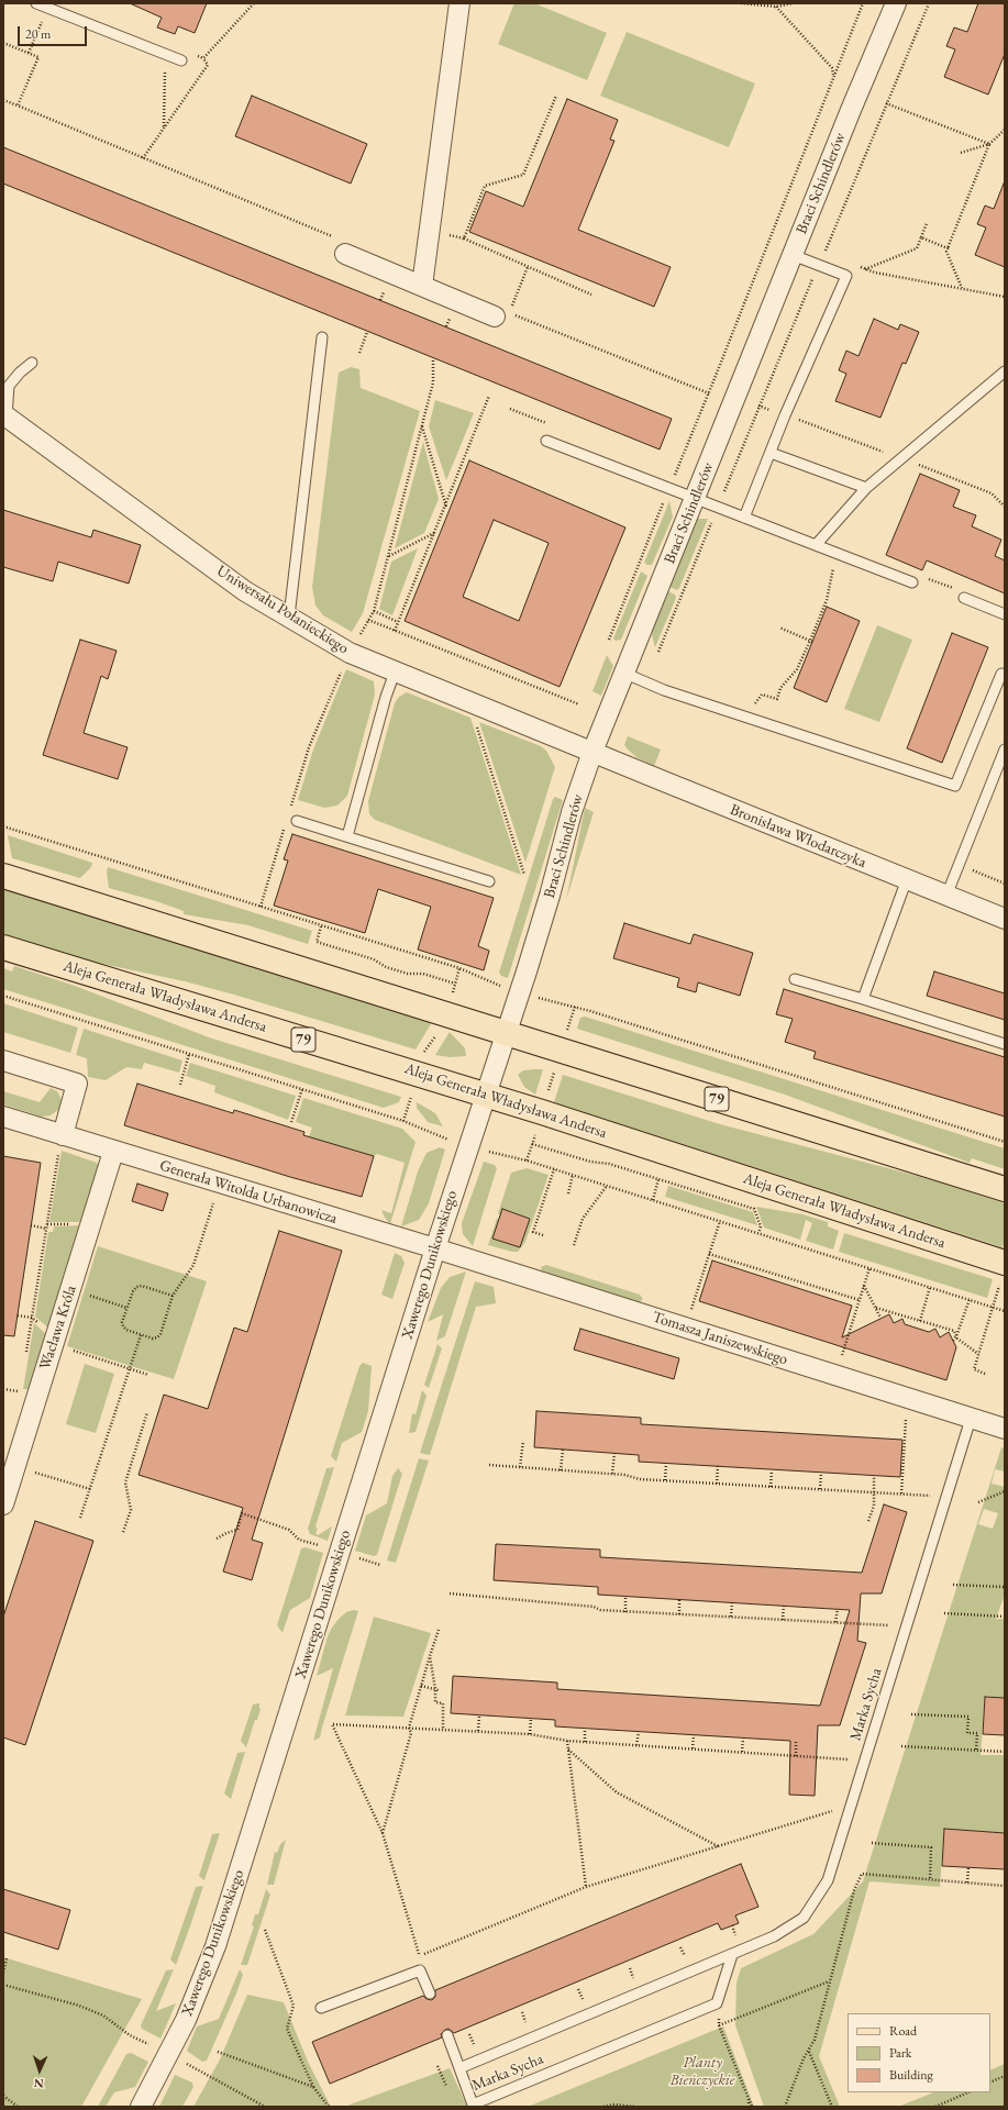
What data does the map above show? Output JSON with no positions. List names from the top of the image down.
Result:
{
  "streets": {
    "main road": ["Aleja Generała Władysława Andersa", "79"],
    "street": [
      "Braci Schindlerów",
      "Uniwersału Połanieckiego",
      "Bronisława Włodarczyka",
      "Generała Witolda Urbanowicza",
      "Xawerego Dunikowskiego",
      "Wacława Króla",
      "Tomasza Janiszewskiego"
    ],
    "lane": ["Marka Sycha"]
  },
  "crossings": [
    ["Braci Schindlerów", "Uniwersału Połanieckiego"],
    ["Braci Schindlerów", "Bronisława Włodarczyka"],
    ["Braci Schindlerów", "Aleja Generała Władysława Andersa"],
    ["Braci Schindlerów", "79"],
    ["Braci Schindlerów", "Xawerego Dunikowskiego"],
    ["Uniwersału Połanieckiego", "Bronisława Włodarczyka"],
    ["Aleja Generała Władysława Andersa", "Xawerego Dunikowskiego"],
    ["Generała Witolda Urbanowicza", "Xawerego Dunikowskiego"],
    ["Generała Witolda Urbanowicza", "Wacława Króla"],
    ["Generała Witolda Urbanowicza", "Tomasza Janiszewskiego"],
    ["Xawerego Dunikowskiego", "Tomasza Janiszewskiego"],
    ["Tomasza Janiszewskiego", "Marka Sycha"]
  ],
  "parks": ["Planty Bieńczyckie"],
  "legend": ["Road", "Park", "Building"],
  "scale_bar": "20 m",
  "north": "bottom"
}
